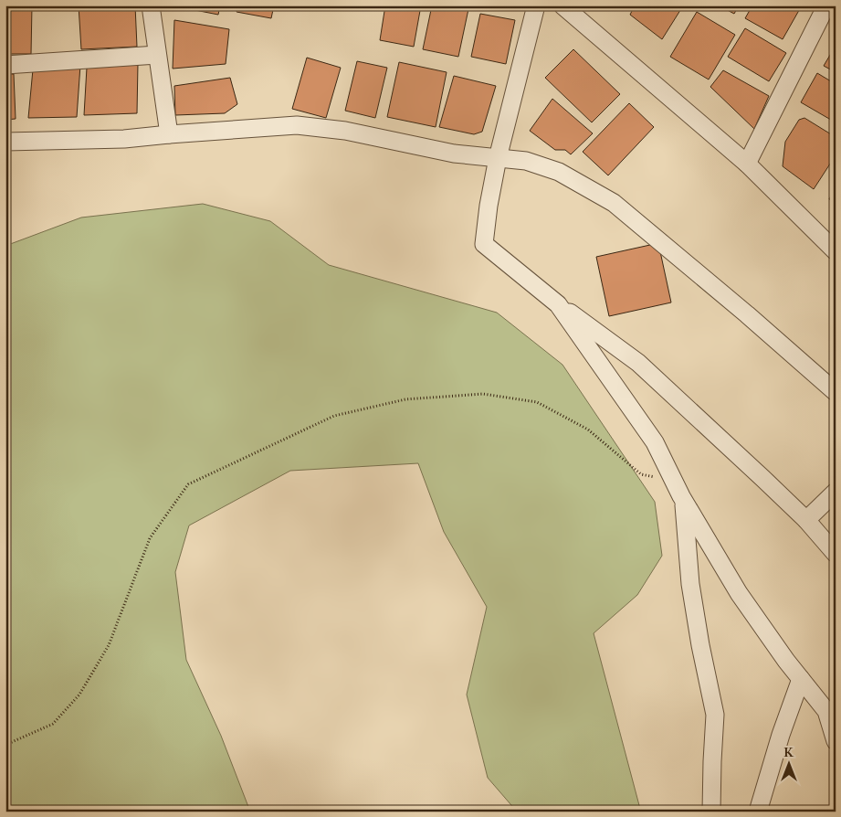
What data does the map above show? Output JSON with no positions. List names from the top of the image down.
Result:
{
  "north": "top"
}
